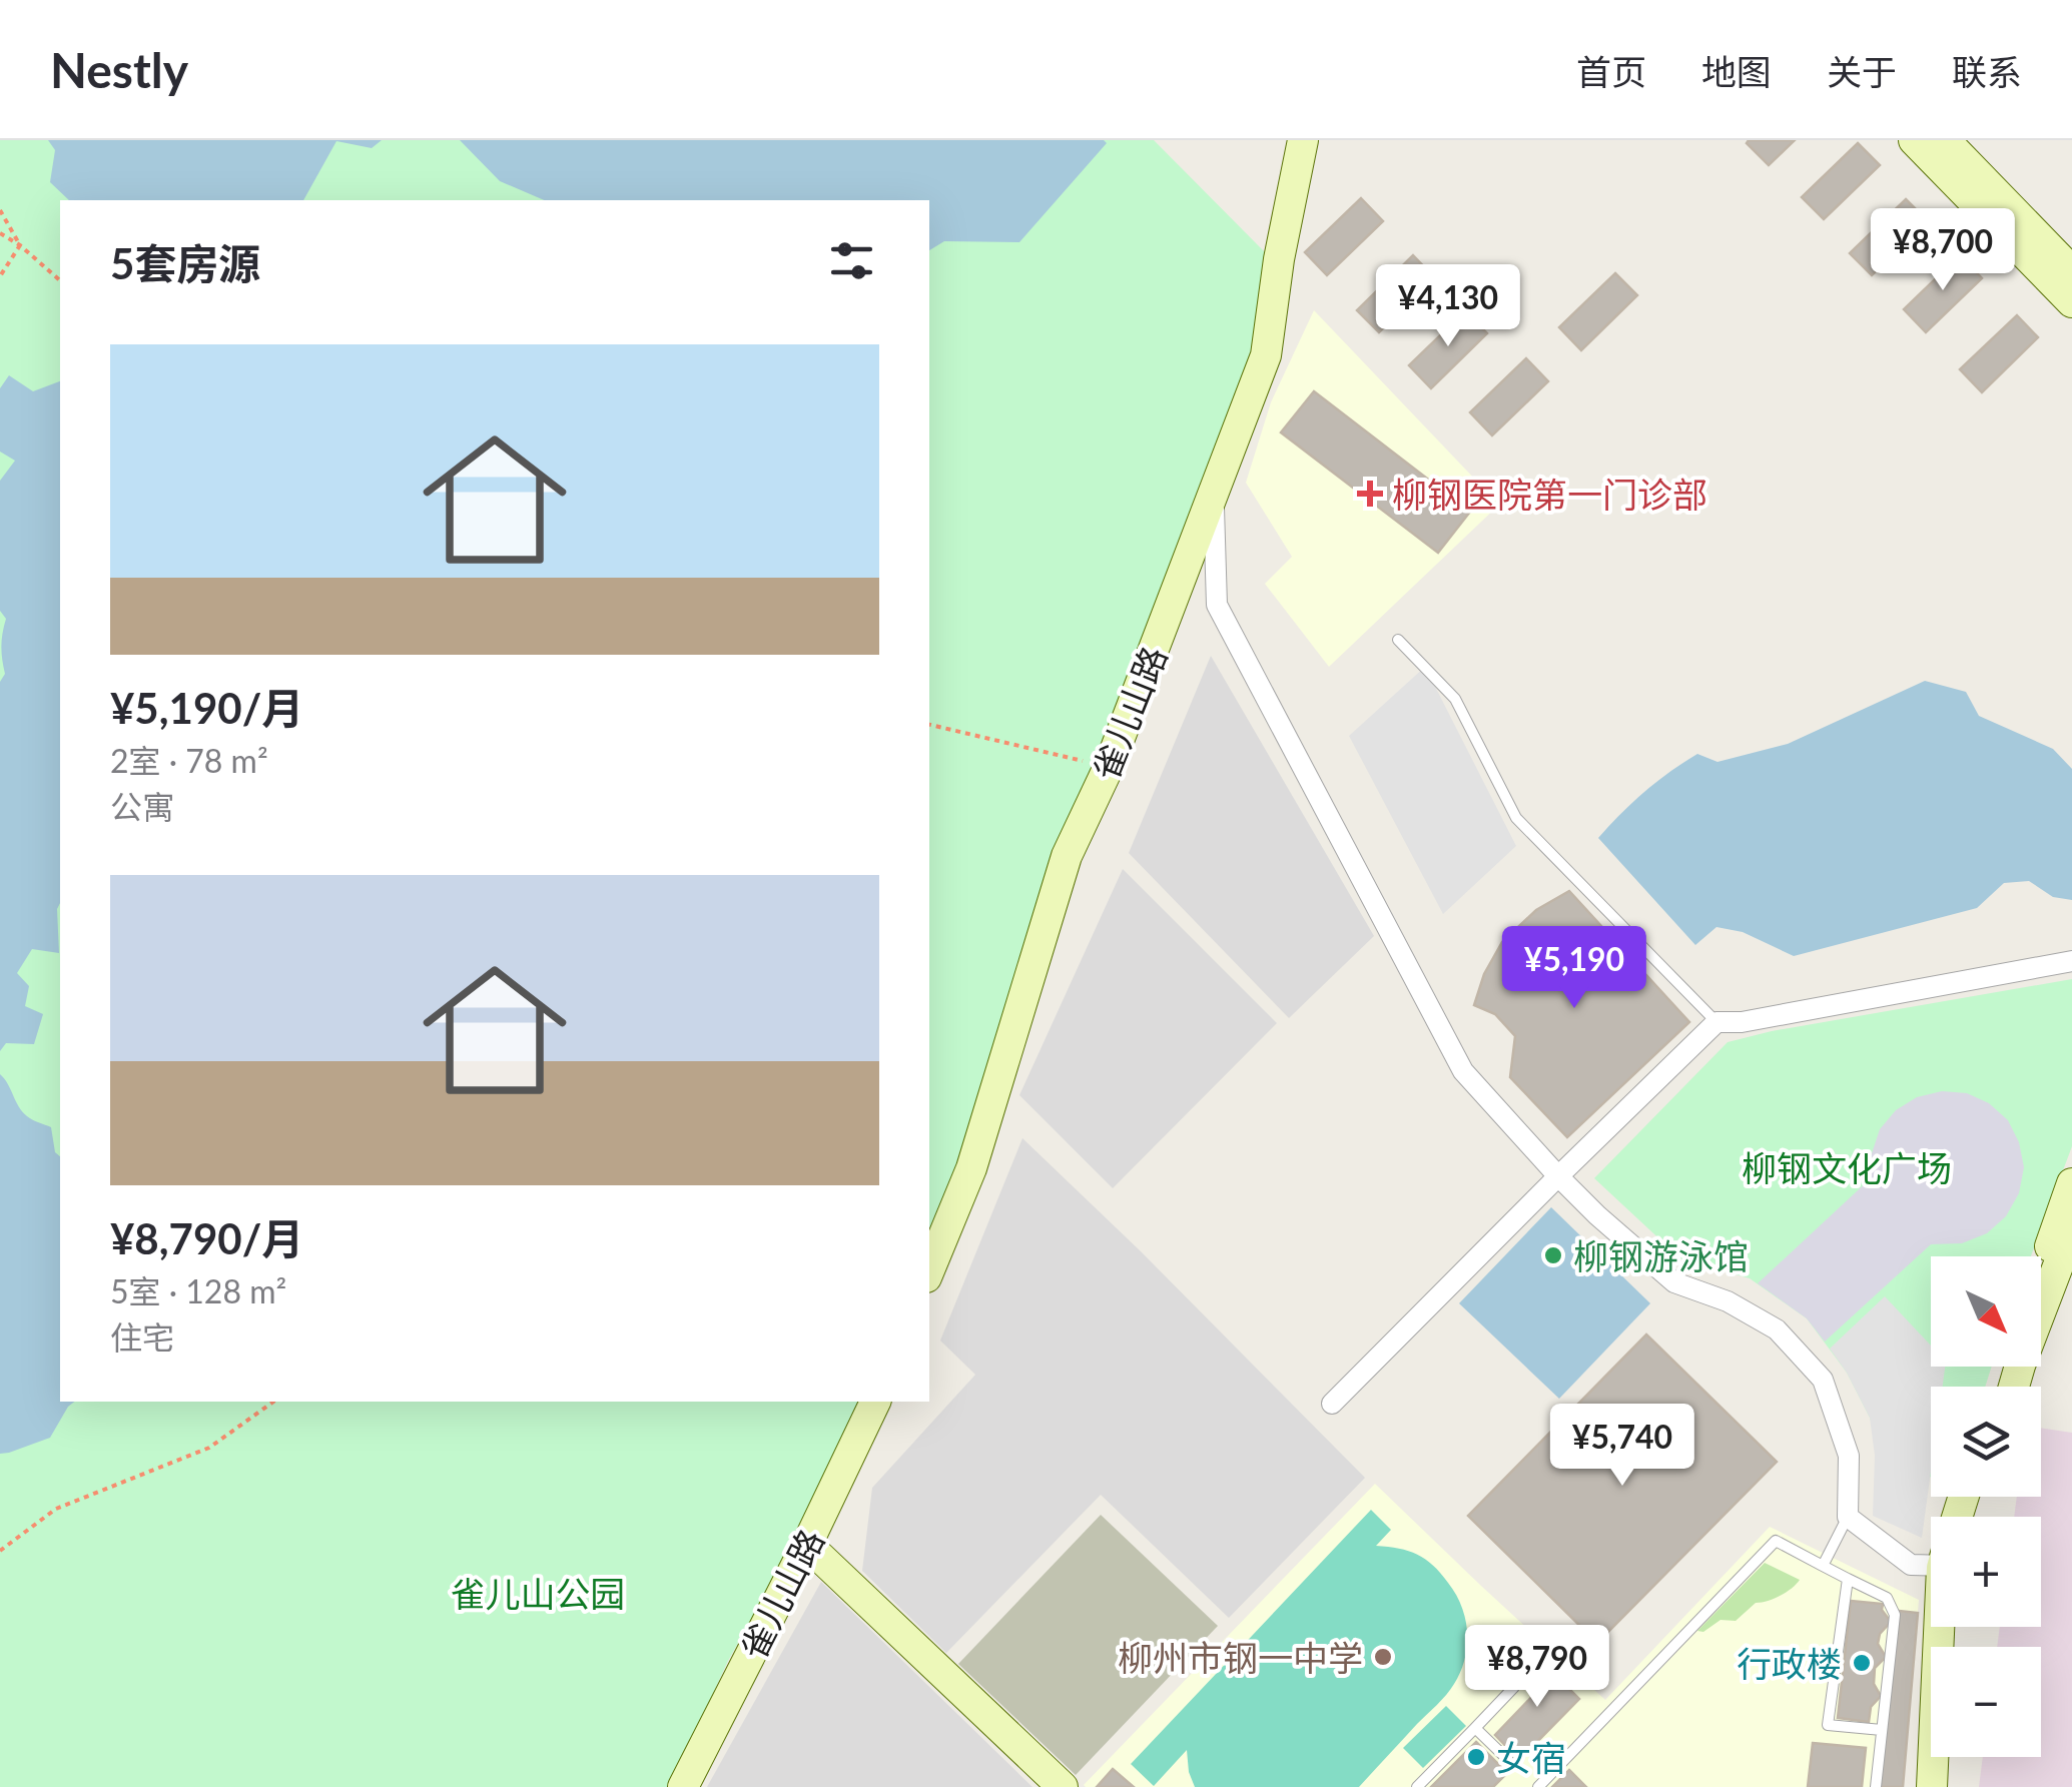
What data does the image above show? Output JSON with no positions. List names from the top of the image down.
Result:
{
  "streets": {
    "street": ["雀儿山路"]
  },
  "parks": ["柳钢文化广场", "雀儿山公园"],
  "places": {
    "health": ["柳钢医院第一门诊部"],
    "other": [
      "柳钢游泳馆",
      "柳州市钢一中学",
      "行政楼",
      "女宿"
    ]
  },
  "north": "bottom right",
  "page": {
    "header": "Nestly",
    "nav": [
      "首页",
      "地图",
      "关于",
      "联系"
    ],
    "heading": "5套房源",
    "price": [
      "¥8,700",
      "¥4,130",
      "¥5,190",
      "¥5,740",
      "¥8,790"
    ],
    "list": [
      {
        "name": "¥5,190/月",
        "note": "2室 · 78 m² · 公寓"
      },
      {
        "name": "¥8,790/月",
        "note": "5室 · 128 m² · 住宅"
      }
    ],
    "map_buttons": ["+", "−"]
  }
}
